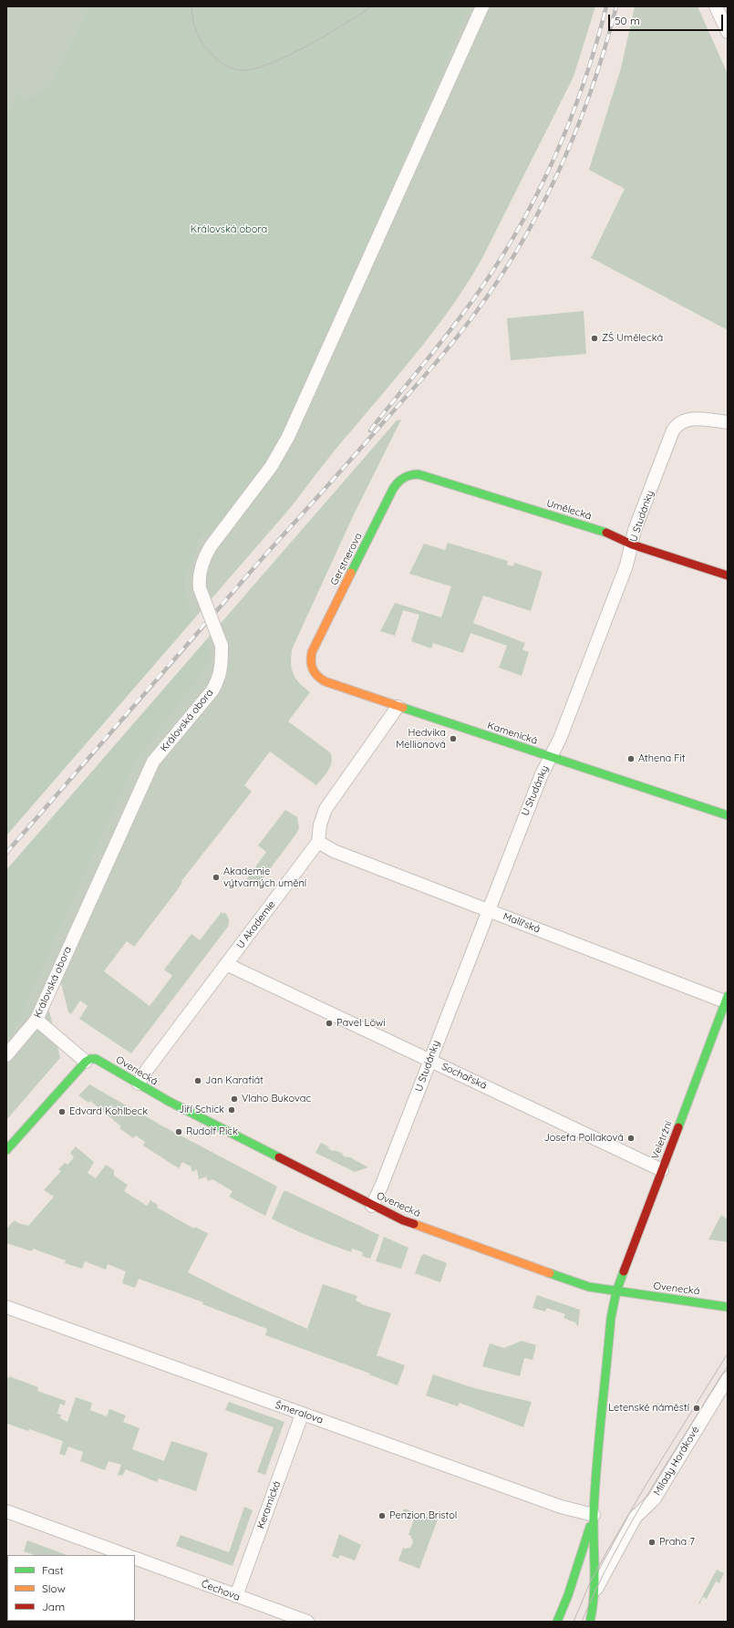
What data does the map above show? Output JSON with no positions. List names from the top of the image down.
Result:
{
  "streets": {
    "street": [
      "Umělecká",
      "U Studánky",
      "Gerstnerova",
      "Královská obora",
      "Kamenická",
      "Malířská",
      "U Akademie",
      "Ovenecká",
      "Sochařská",
      "Veletržní",
      "Šmeralova",
      "Milady Horákové",
      "Keramická",
      "Čechova"
    ]
  },
  "crossings": [
    ["Umělecká", "U Studánky"],
    ["Umělecká", "Gerstnerova"],
    ["U Studánky", "Kamenická"],
    ["U Studánky", "Malířská"],
    ["U Studánky", "Ovenecká"],
    ["U Studánky", "Sochařská"],
    ["Gerstnerova", "Kamenická"],
    ["Malířská", "U Akademie"],
    ["Malířská", "Veletržní"],
    ["U Akademie", "Ovenecká"],
    ["U Akademie", "Sochařská"],
    ["Ovenecká", "Veletržní"],
    ["Sochařská", "Veletržní"],
    ["Šmeralova", "Keramická"],
    ["Keramická", "Čechova"]
  ],
  "parks": ["Královská obora"],
  "places": [
    "ZŠ Umělecká",
    "Hedvika Mellionová",
    "Athena Fit",
    "Akademie výtvarných umění",
    "Pavel Löwi",
    "Jan Karafiát",
    "Vlaho Bukovac",
    "Jiří Schick",
    "Edvard Kohlbeck",
    "Rudolf Pick",
    "Josefa Pollaková",
    "Letenské náměstí",
    "Penzion Bristol",
    "Praha 7"
  ],
  "legend": ["Fast", "Slow", "Jam"],
  "scale_bar": "50 m"
}
